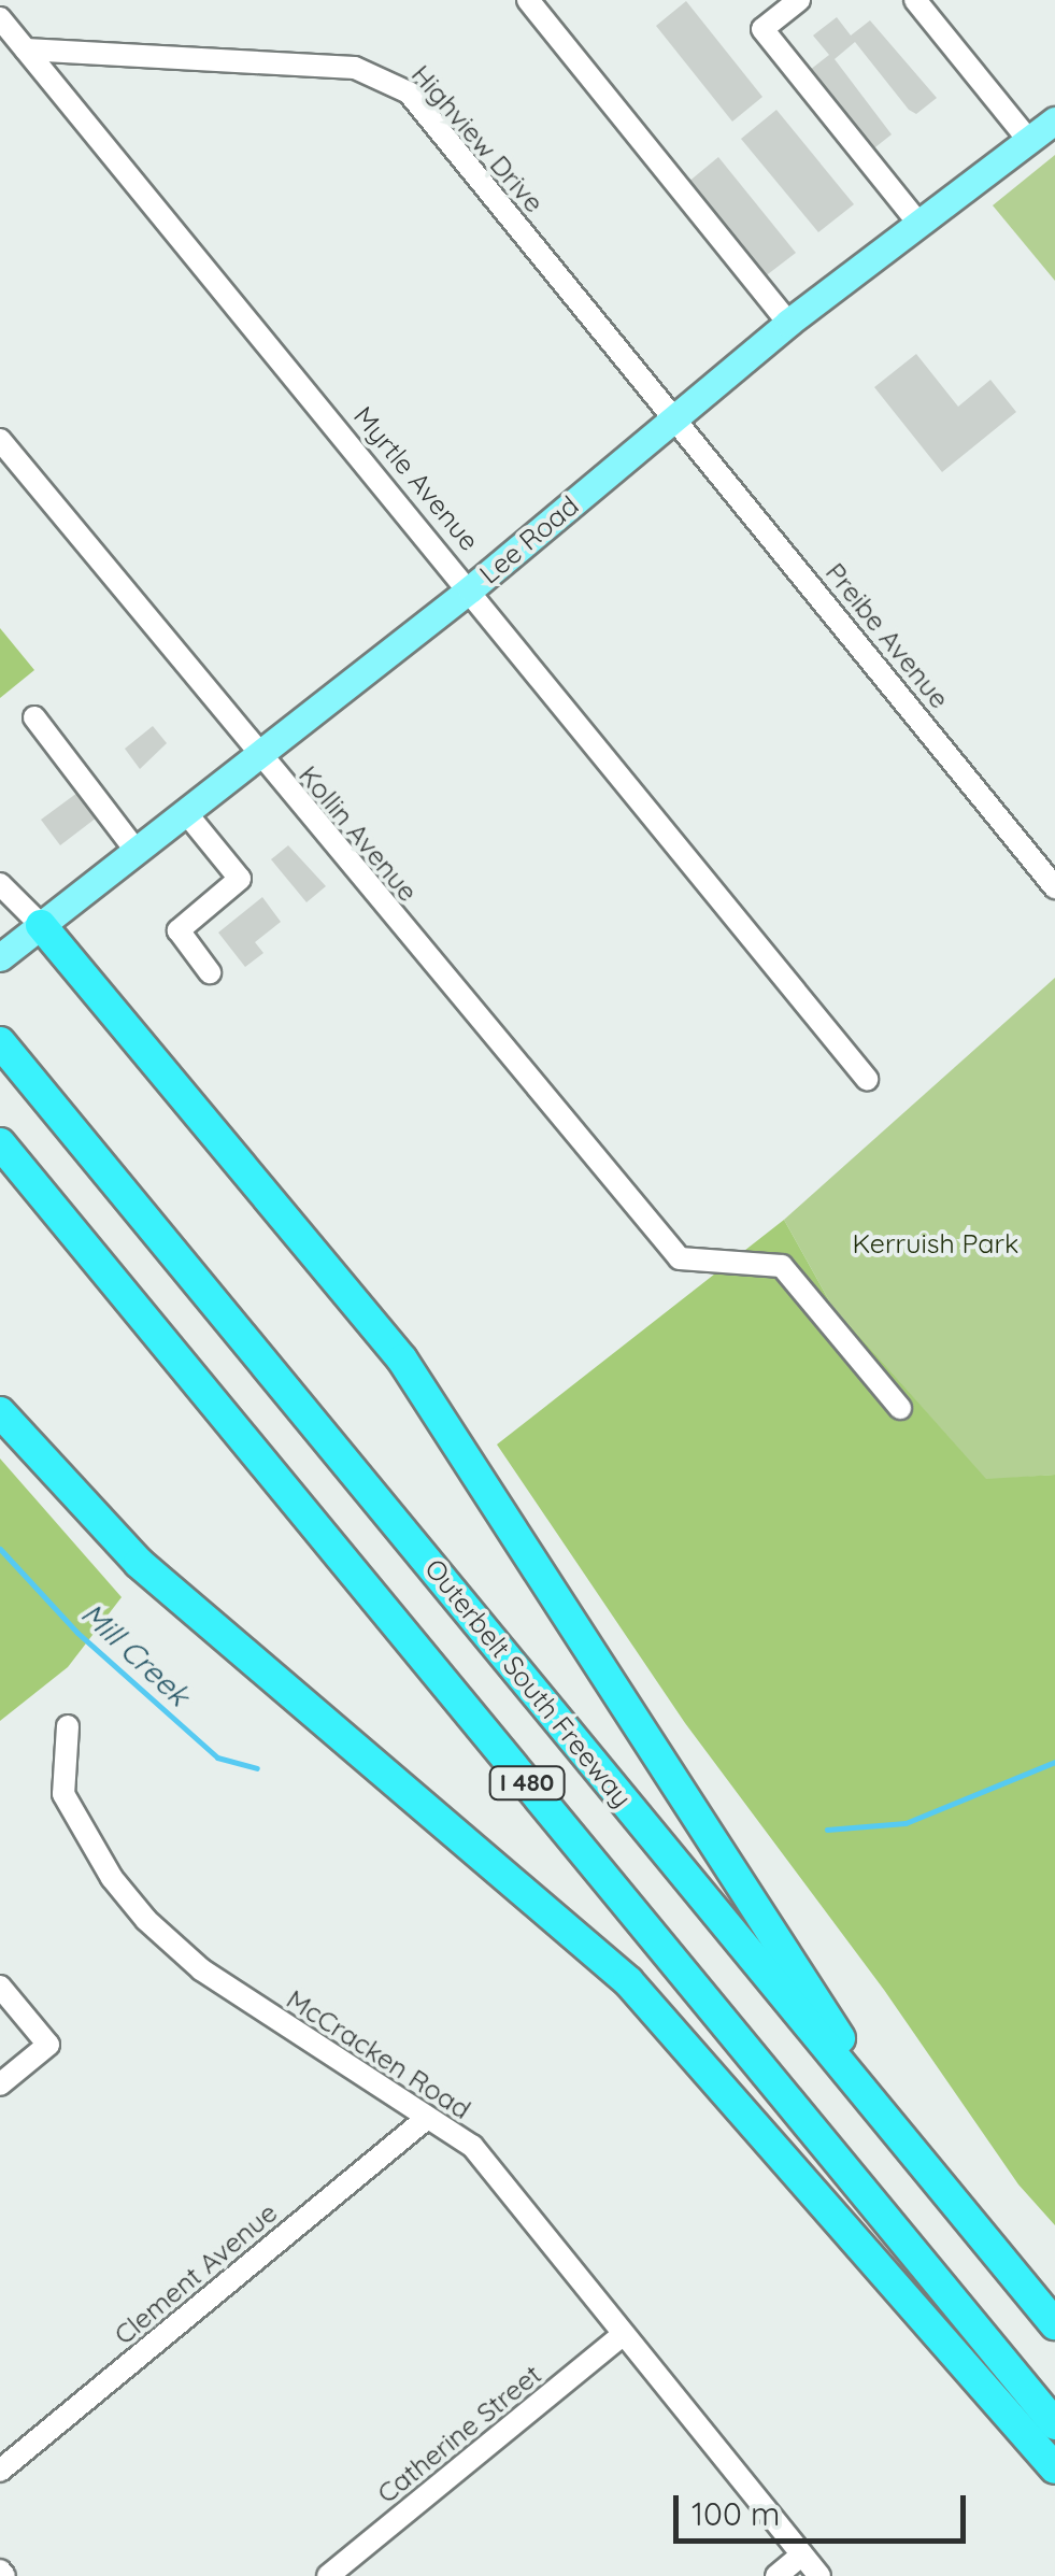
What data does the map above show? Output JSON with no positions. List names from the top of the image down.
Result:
{
  "streets": {
    "highway": ["Outerbelt South Freeway", "I 480"],
    "main road": ["Lee Road"],
    "street": [
      "Highview Drive",
      "Myrtle Avenue",
      "Preibe Avenue",
      "Kollin Avenue",
      "McCracken Road",
      "Clement Avenue",
      "Catherine Street"
    ]
  },
  "crossings": [
    ["Highview Drive", "Myrtle Avenue"],
    ["Highview Drive", "Lee Road"],
    ["Highview Drive", "Preibe Avenue"],
    ["Myrtle Avenue", "Lee Road"],
    ["Lee Road", "Preibe Avenue"],
    ["Lee Road", "Kollin Avenue"],
    ["McCracken Road", "Clement Avenue"],
    ["McCracken Road", "Catherine Street"]
  ],
  "water": ["Mill Creek"],
  "parks": ["Kerruish Park"],
  "scale_bar": "100 m"
}
